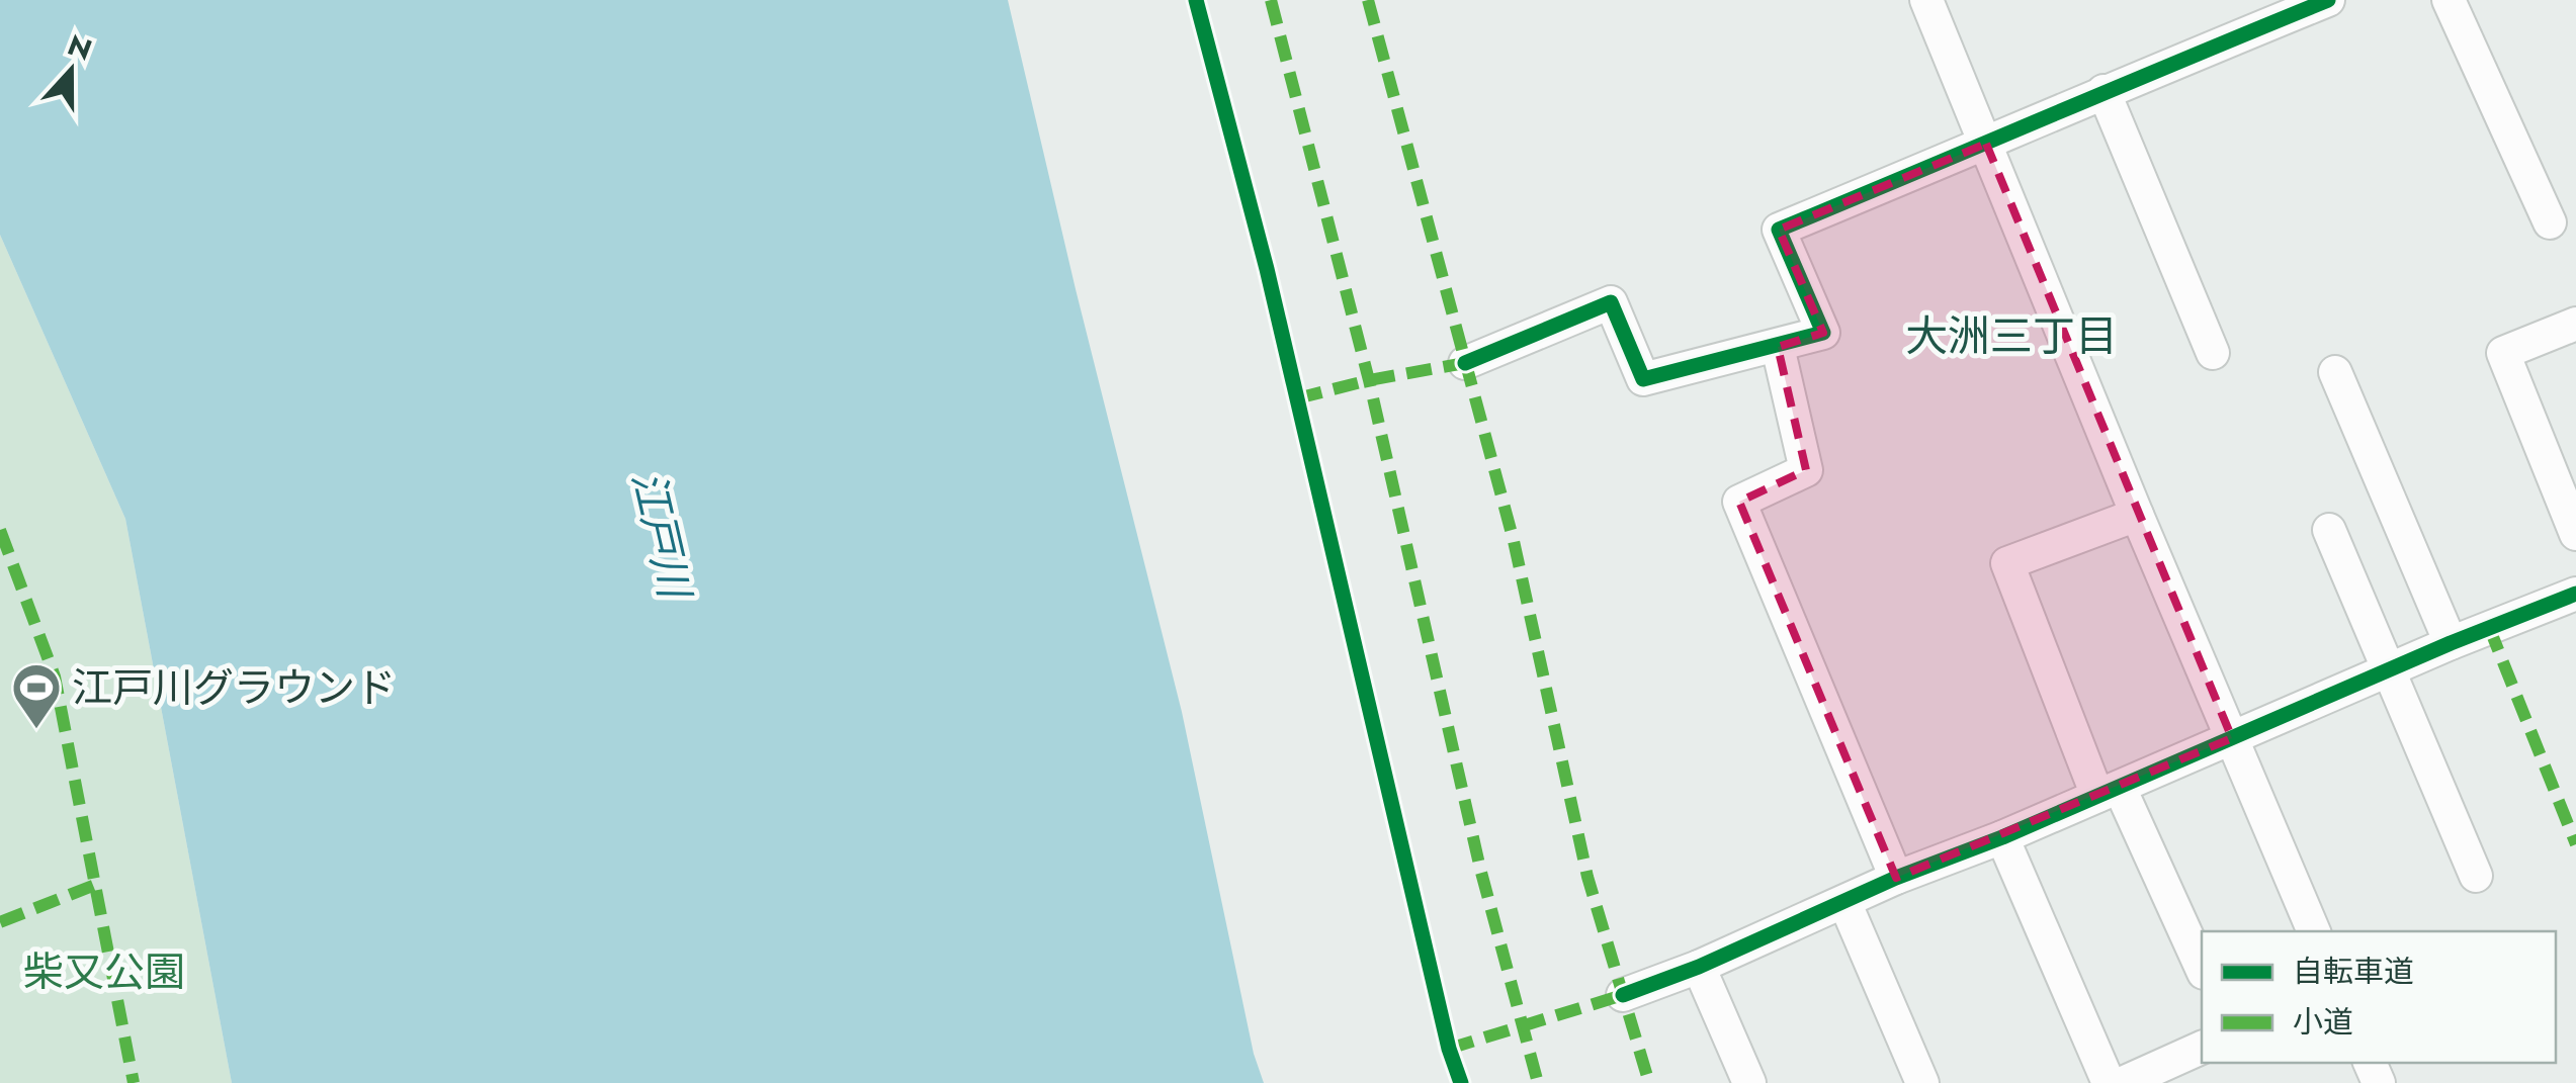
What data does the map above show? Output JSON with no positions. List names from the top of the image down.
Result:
{
  "districts": ["大洲三丁目"],
  "water": ["江戸川"],
  "parks": ["柴又公園"],
  "places": {
    "sports": ["江戸川グラウンド"]
  },
  "legend": ["自転車道", "小道"],
  "north": "top"
}
